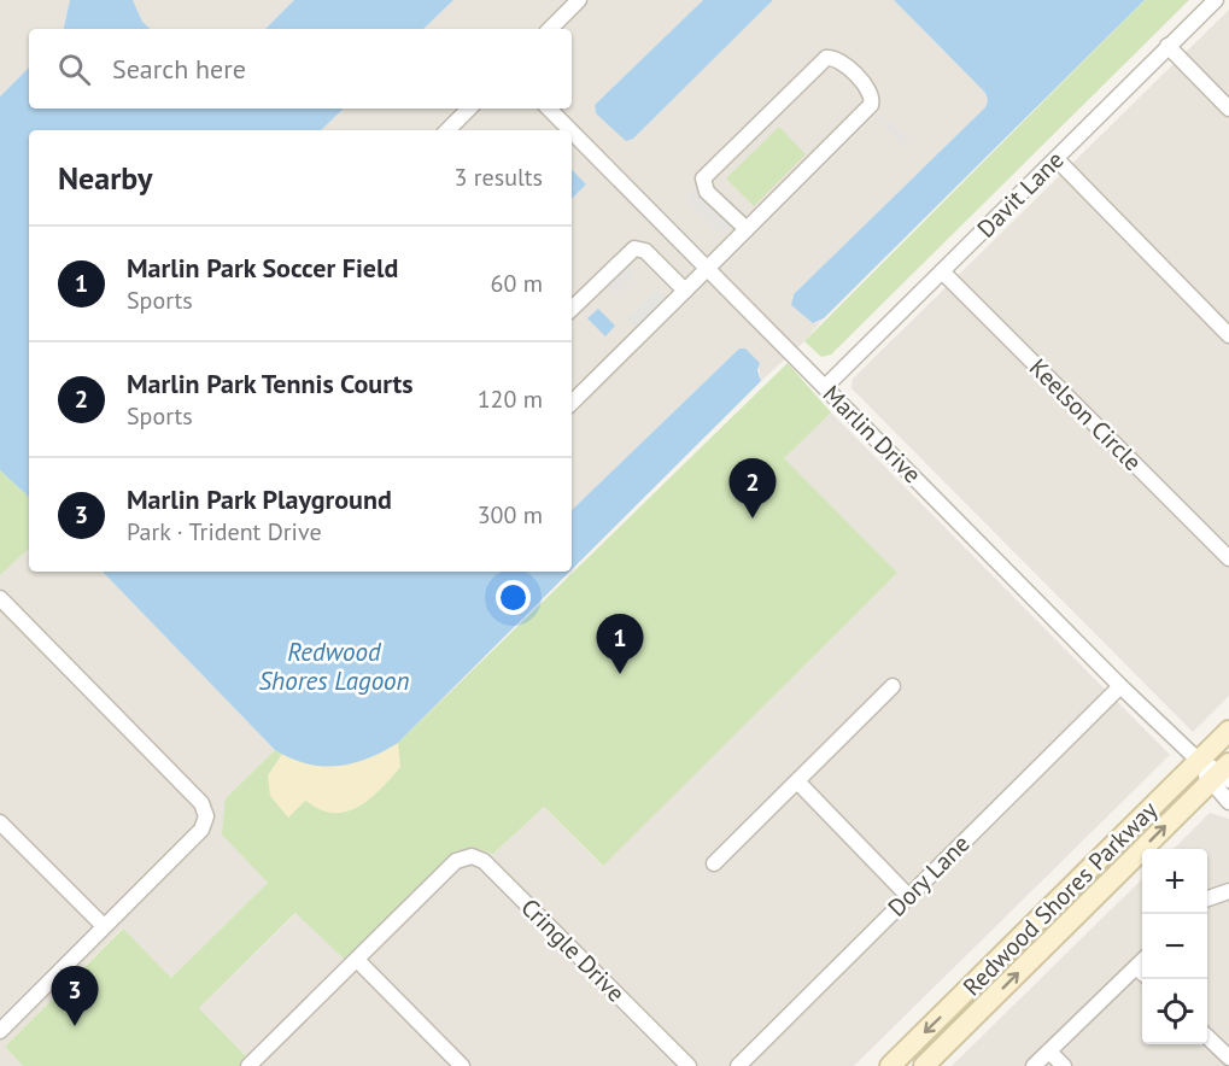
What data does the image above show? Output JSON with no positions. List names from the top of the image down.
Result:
{
  "streets": {
    "main road": ["Redwood Shores Parkway"],
    "street": [
      "Davit Lane",
      "Keelson Circle",
      "Marlin Drive",
      "Dory Lane",
      "Cringle Drive"
    ]
  },
  "crossings": [
    ["Davit Lane", "Keelson Circle"],
    ["Davit Lane", "Marlin Drive"],
    ["Marlin Drive", "Dory Lane"],
    ["Marlin Drive", "Redwood Shores Parkway"]
  ],
  "water": ["Redwood Shores Lagoon"],
  "page": {
    "search": "Search here",
    "heading": ["Nearby", "3 results"],
    "list": [
      {
        "mark": "1",
        "name": "Marlin Park Soccer Field",
        "note": "Sports",
        "value": "60 m"
      },
      {
        "mark": "2",
        "name": "Marlin Park Tennis Courts",
        "note": "Sports",
        "value": "120 m"
      },
      {
        "mark": "3",
        "name": "Marlin Park Playground",
        "note": "Park · Trident Drive",
        "value": "300 m"
      }
    ],
    "pins": ["2", "1", "3"],
    "map_buttons": ["+", "−"]
  }
}
